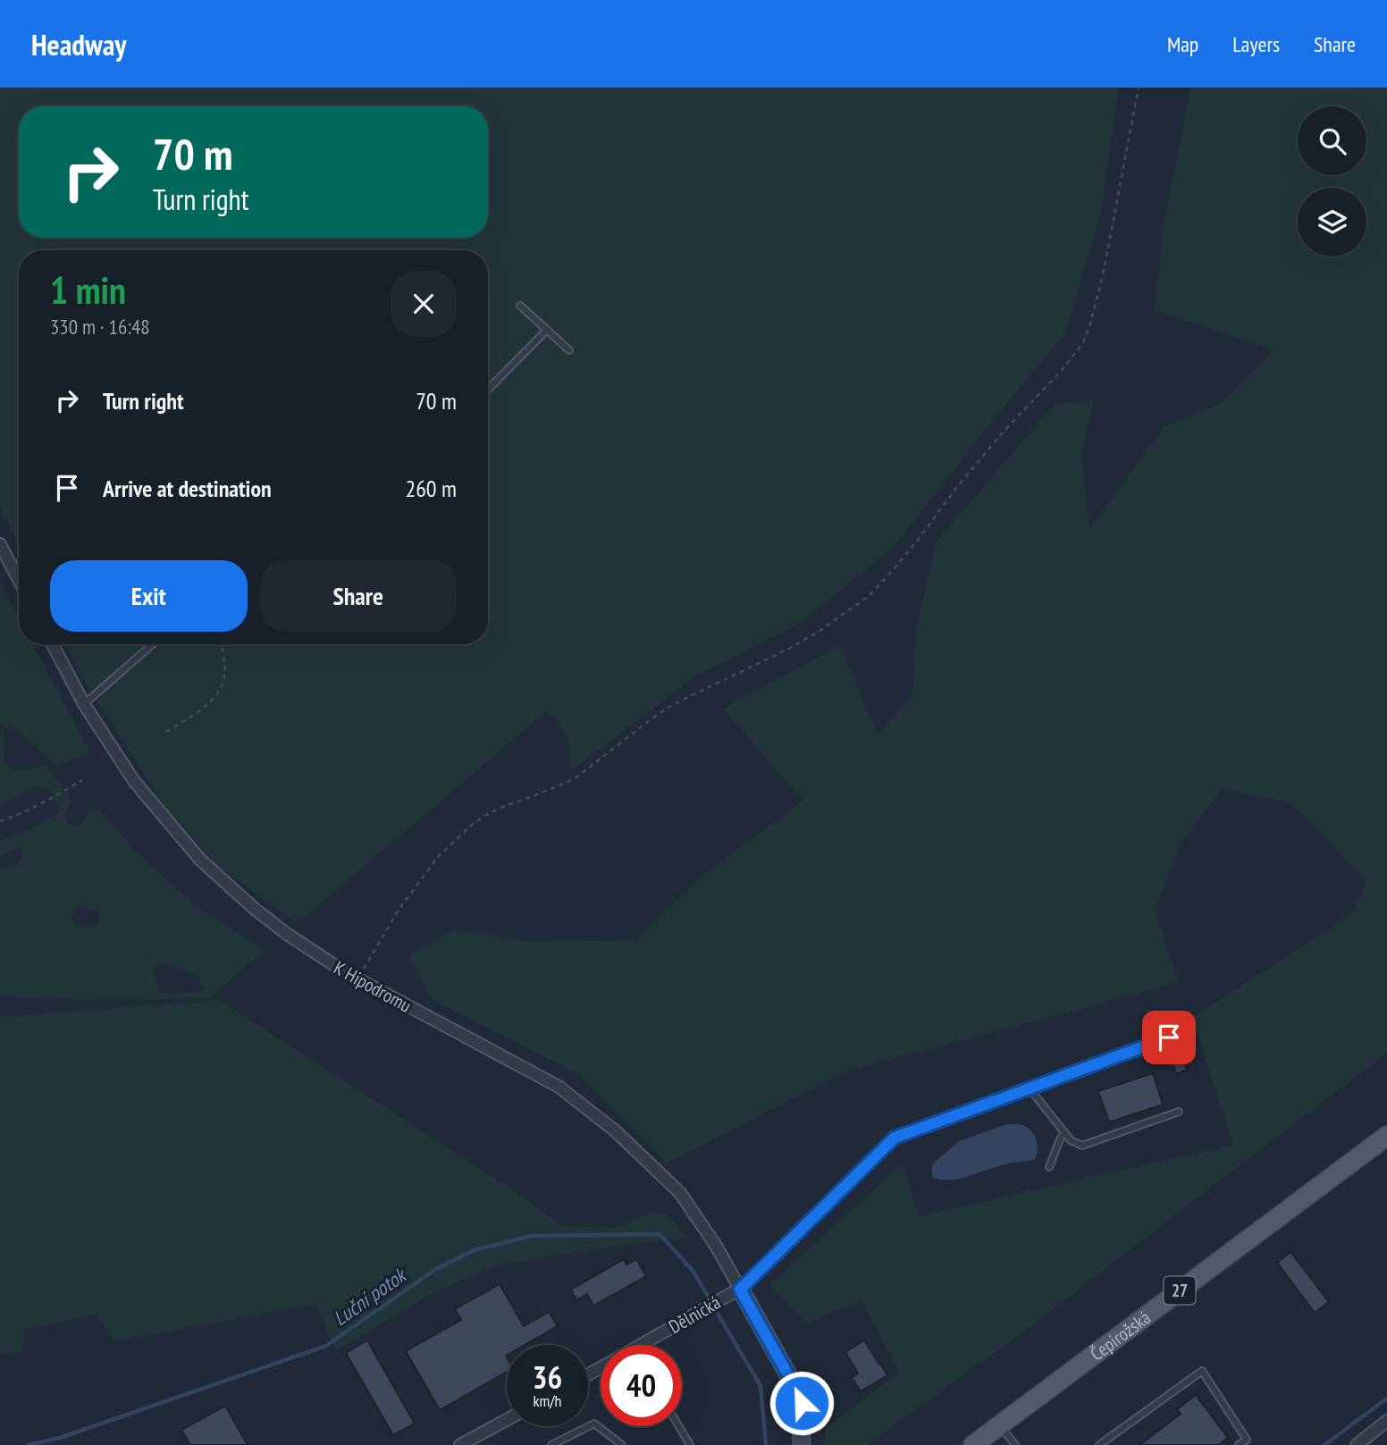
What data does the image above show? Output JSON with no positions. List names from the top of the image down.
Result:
{
  "streets": {
    "main road": ["27", "Čepirožská"],
    "street": ["K Hipodromu", "Dělnická"]
  },
  "crossings": [
    ["K Hipodromu", "Dělnická"]
  ],
  "water": ["Luční potok"],
  "page": {
    "header": "Headway",
    "nav": ["Map", "Layers", "Share"],
    "turn": ["70 m", "Turn right"],
    "heading": ["1 min", "330 m · 16:48"],
    "list": [
      {
        "name": "Turn right",
        "value": "70 m"
      },
      {
        "name": "Arrive at destination",
        "value": "260 m"
      }
    ],
    "buttons": ["Exit", "Share"],
    "speed": "36 km/h",
    "limit": "40"
  }
}
